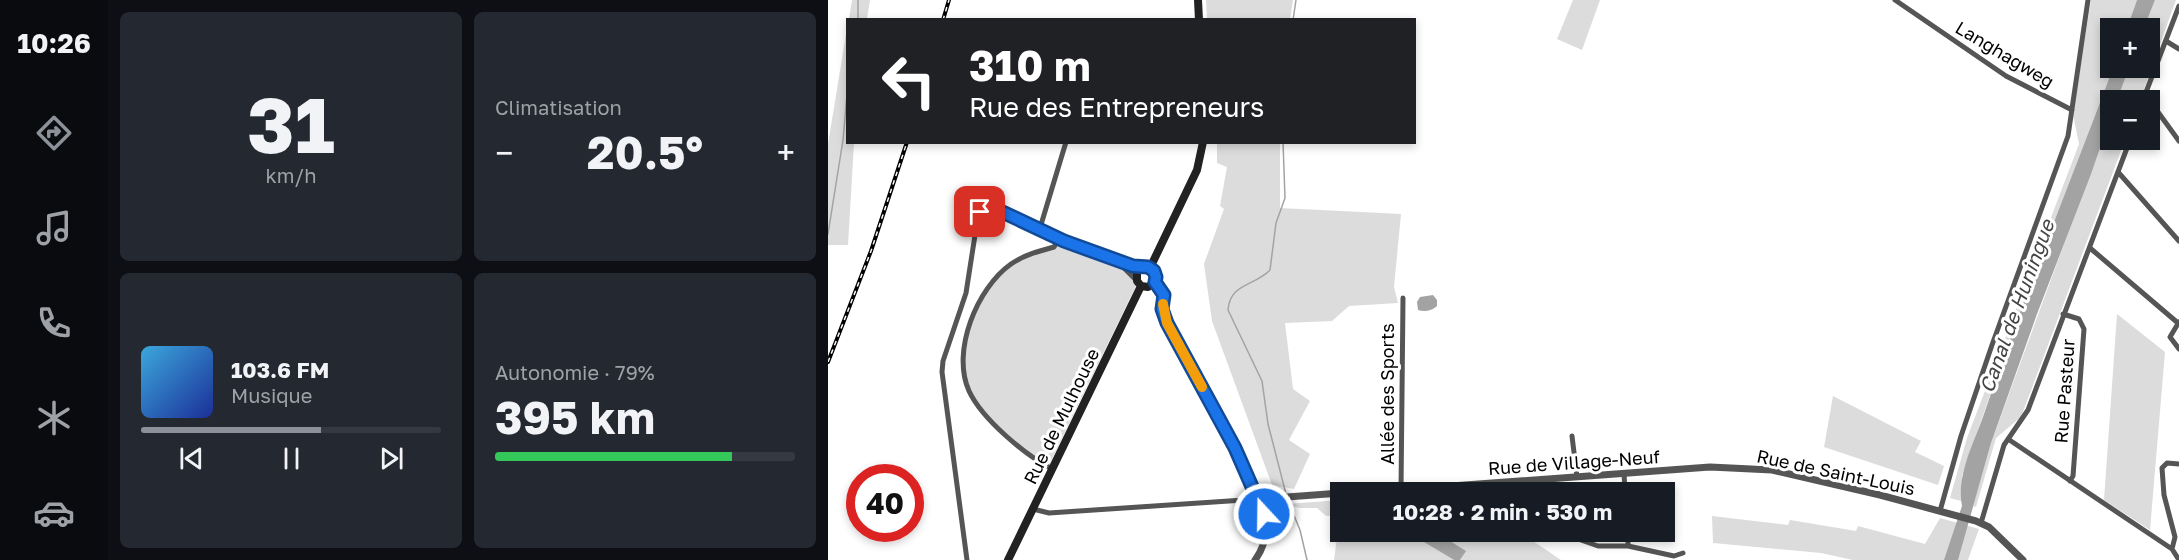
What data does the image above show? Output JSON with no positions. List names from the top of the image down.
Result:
{
  "streets": {
    "main road": ["Rue de Mulhouse"],
    "street": [
      "Langhagweg",
      "Rue Pasteur",
      "Allée des Sports",
      "Rue de Village-Neuf",
      "Rue de Saint-Louis"
    ]
  },
  "crossings": [
    ["Rue de Village-Neuf", "Rue de Saint-Louis"]
  ],
  "water": ["Canal de Huningue"],
  "page": {
    "tabs": "10:26",
    "tile": [
      ["31", "km/h"],
      "Climatisation",
      ["Autonomie · 79%", "395 km"]
    ],
    "map_buttons": ["+", "−"],
    "turn": ["310 m", "Rue des Entrepreneurs"],
    "heat": ["−", "20.5°", "+"],
    "song": ["103.6 FM", "Musique"],
    "limit": "40",
    "trip": "10:28 · 2 min · 530 m"
  }
}
